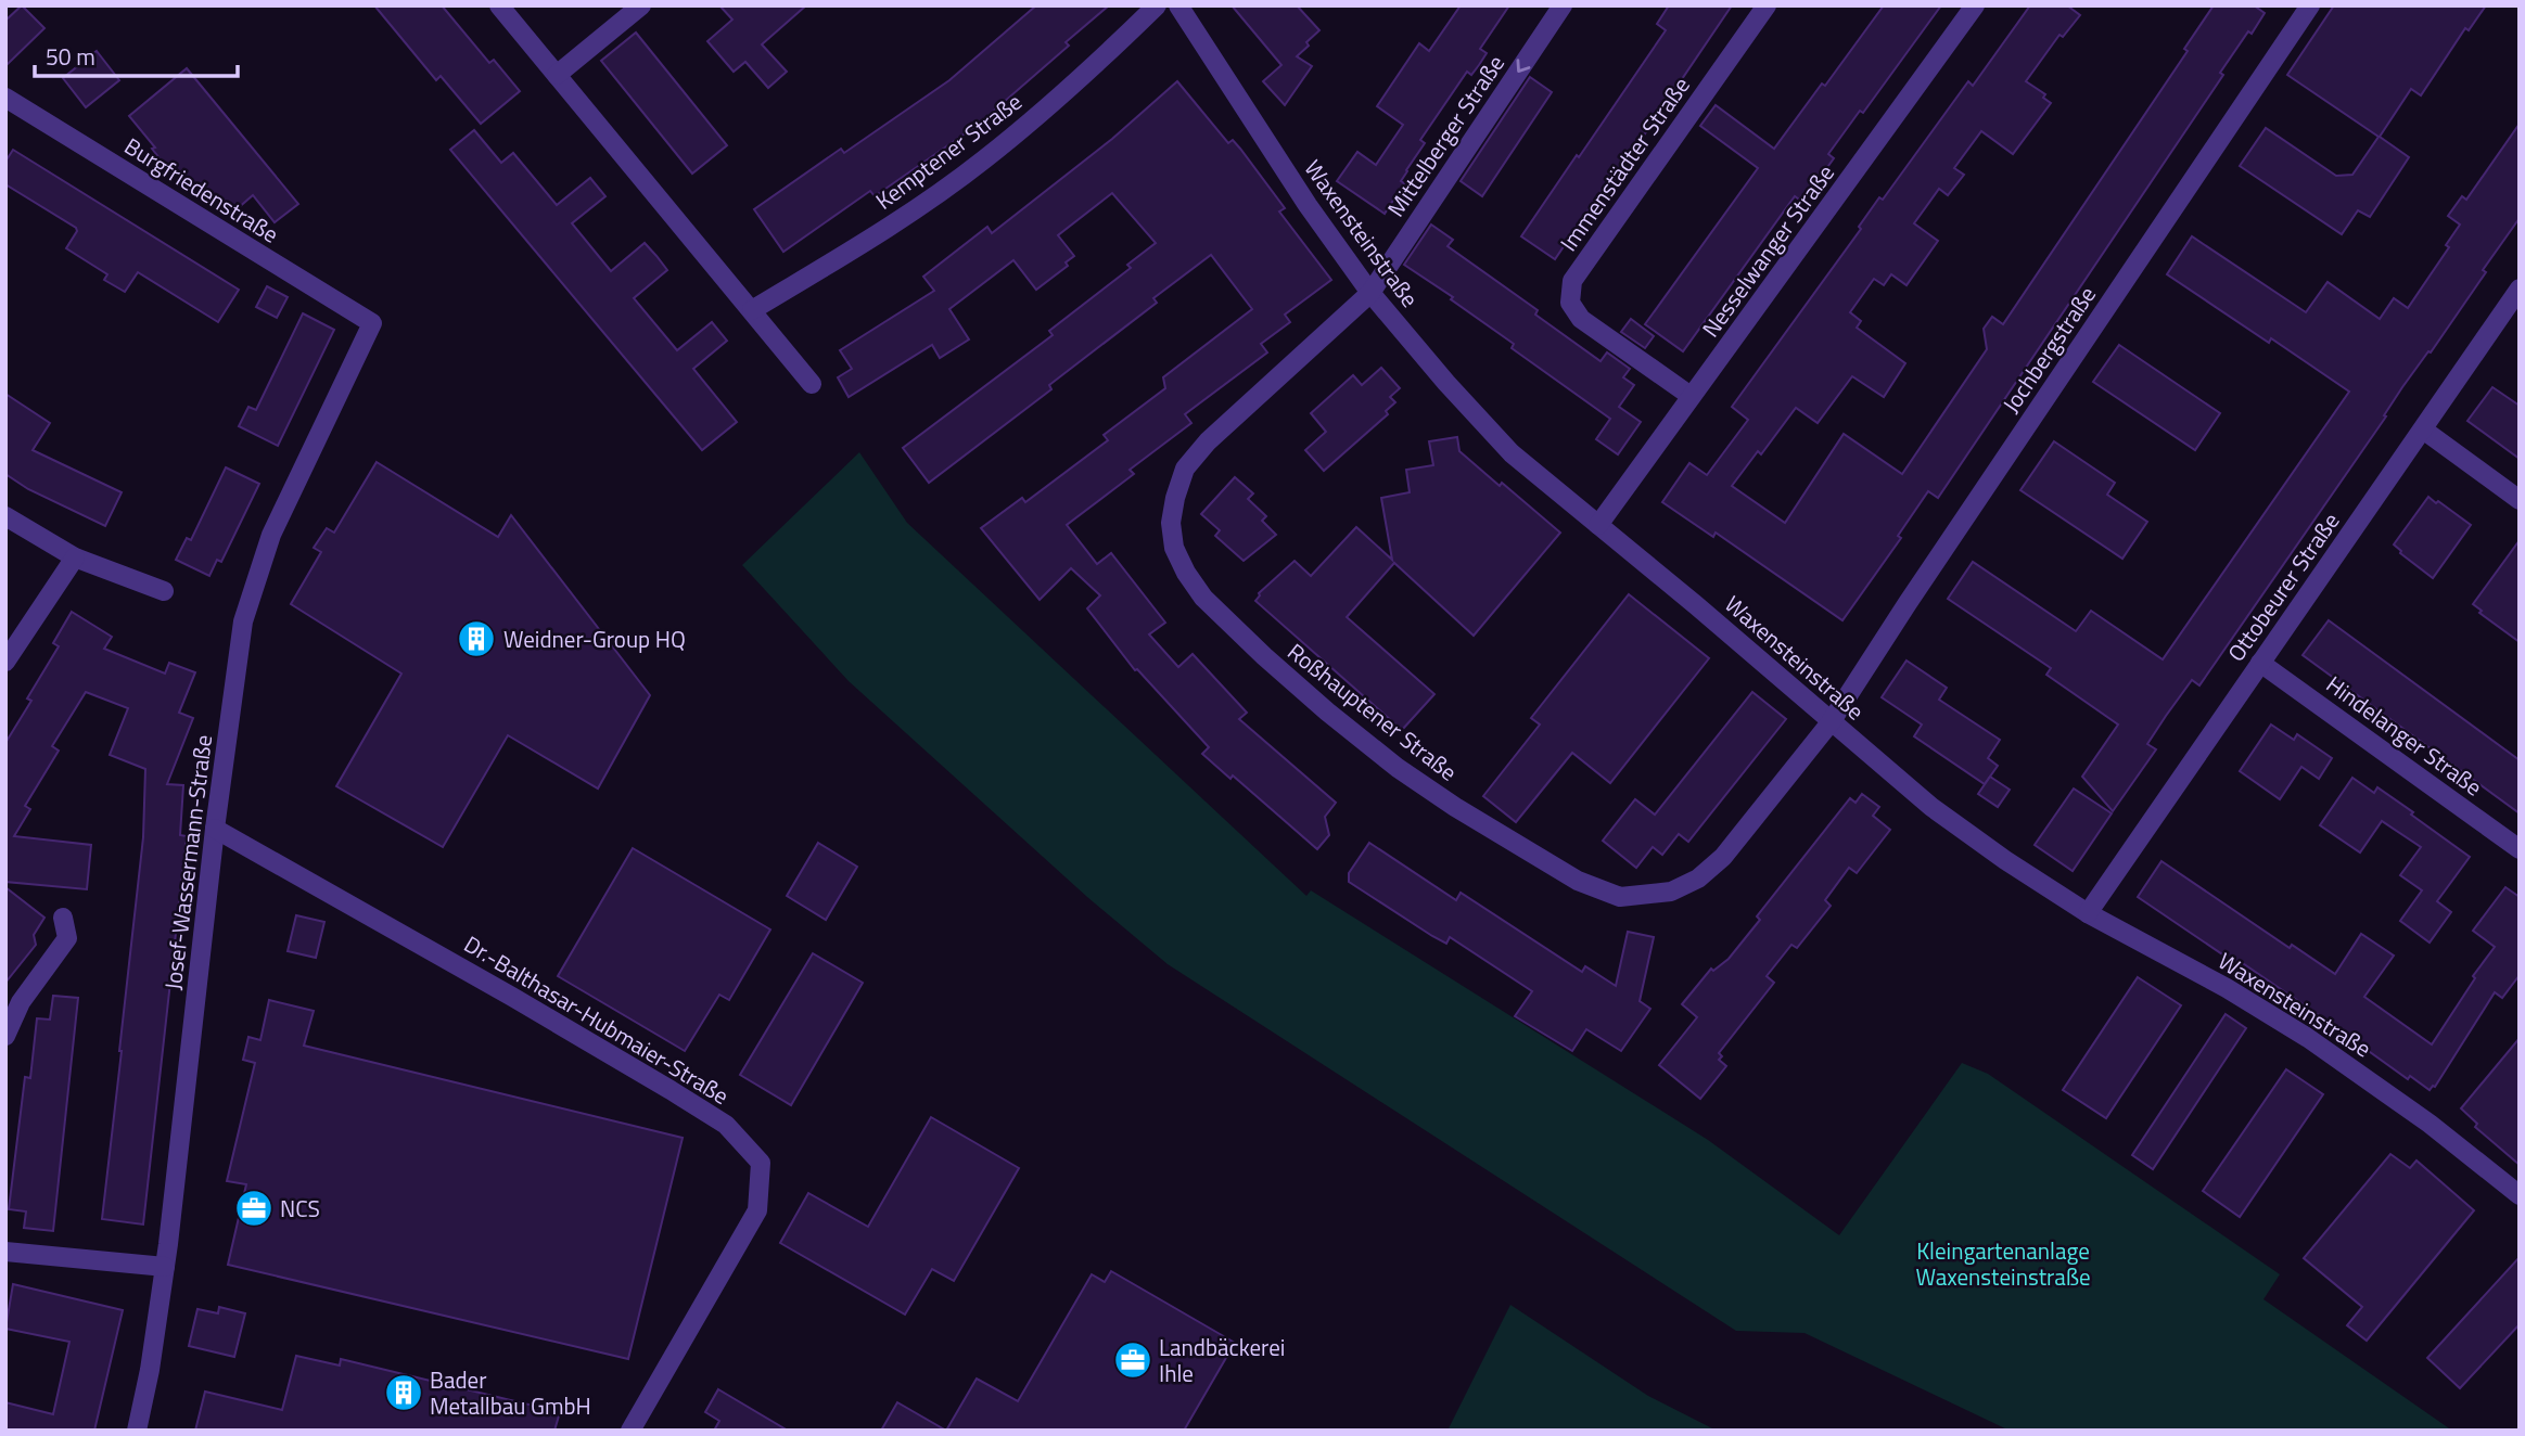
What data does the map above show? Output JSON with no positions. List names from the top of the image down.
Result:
{
  "streets": {
    "street": [
      "Mittelberger Straße",
      "Kemptener Straße",
      "Immenstädter Straße",
      "Burgfriedenstraße",
      "Waxensteinstraße",
      "Nesselwanger Straße",
      "Jochbergstraße",
      "Ottobeurer Straße",
      "Roßhauptener Straße",
      "Hindelanger Straße",
      "Josef-Wassermann-Straße",
      "Dr.-Balthasar-Hubmaier-Straße"
    ]
  },
  "crossings": [
    ["Mittelberger Straße", "Waxensteinstraße"],
    ["Mittelberger Straße", "Roßhauptener Straße"],
    ["Immenstädter Straße", "Nesselwanger Straße"],
    ["Burgfriedenstraße", "Josef-Wassermann-Straße"],
    ["Waxensteinstraße", "Nesselwanger Straße"],
    ["Waxensteinstraße", "Jochbergstraße"],
    ["Waxensteinstraße", "Ottobeurer Straße"],
    ["Waxensteinstraße", "Roßhauptener Straße"],
    ["Jochbergstraße", "Roßhauptener Straße"],
    ["Ottobeurer Straße", "Hindelanger Straße"],
    ["Josef-Wassermann-Straße", "Dr.-Balthasar-Hubmaier-Straße"]
  ],
  "one_way": ["Mittelberger Straße"],
  "parks": ["Kleingartenanlage Waxensteinstraße"],
  "places": {
    "building": ["Weidner-Group HQ", "Bader Metallbau GmbH"],
    "office": ["NCS", "Landbäckerei Ihle"]
  },
  "scale_bar": "50 m"
}
